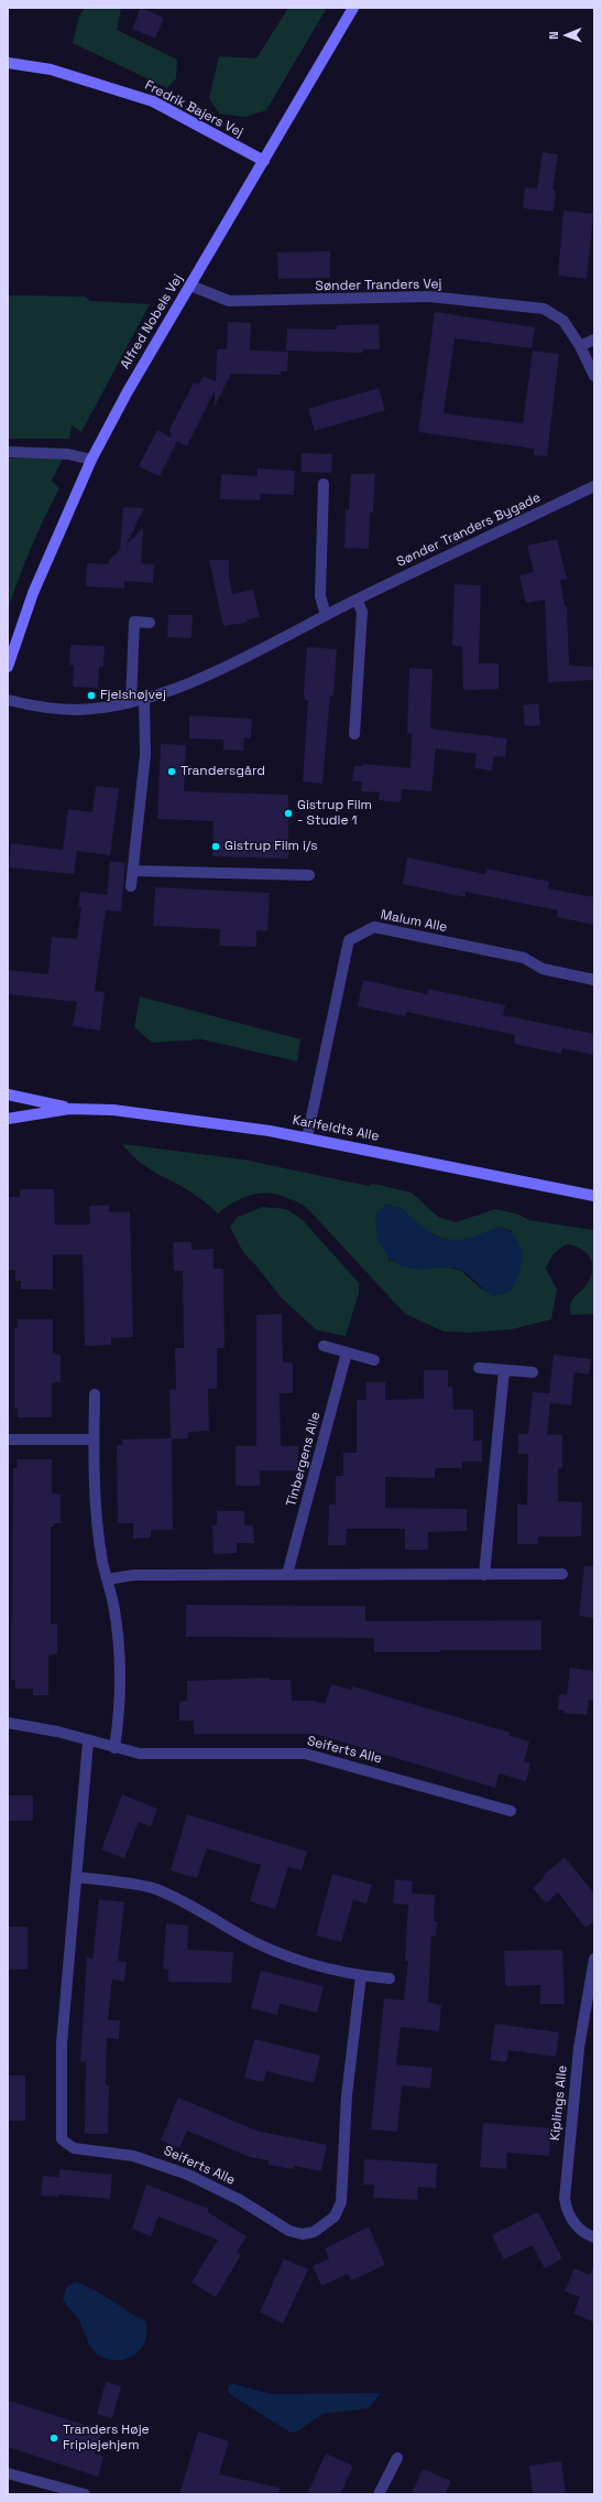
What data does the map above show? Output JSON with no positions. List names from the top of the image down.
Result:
{
  "streets": {
    "street": [
      "Fredrik Bajers Vej",
      "Sønder Tranders Vej",
      "Alfred Nobels Vej",
      "Sønder Tranders Bygade",
      "Malum Alle",
      "Karlfeldts Alle",
      "Tinbergens Alle",
      "Seiferts Alle",
      "Kiplings Alle"
    ]
  },
  "crossings": [
    ["Fredrik Bajers Vej", "Alfred Nobels Vej"],
    ["Sønder Tranders Vej", "Alfred Nobels Vej"],
    ["Malum Alle", "Karlfeldts Alle"]
  ],
  "places": [
    "Fjelshøjvej",
    "Trandersgård",
    "Gistrup Film - Studie 1",
    "Gistrup Film i/s",
    "Tranders Høje Friplejehjem"
  ],
  "north": "left"
}
